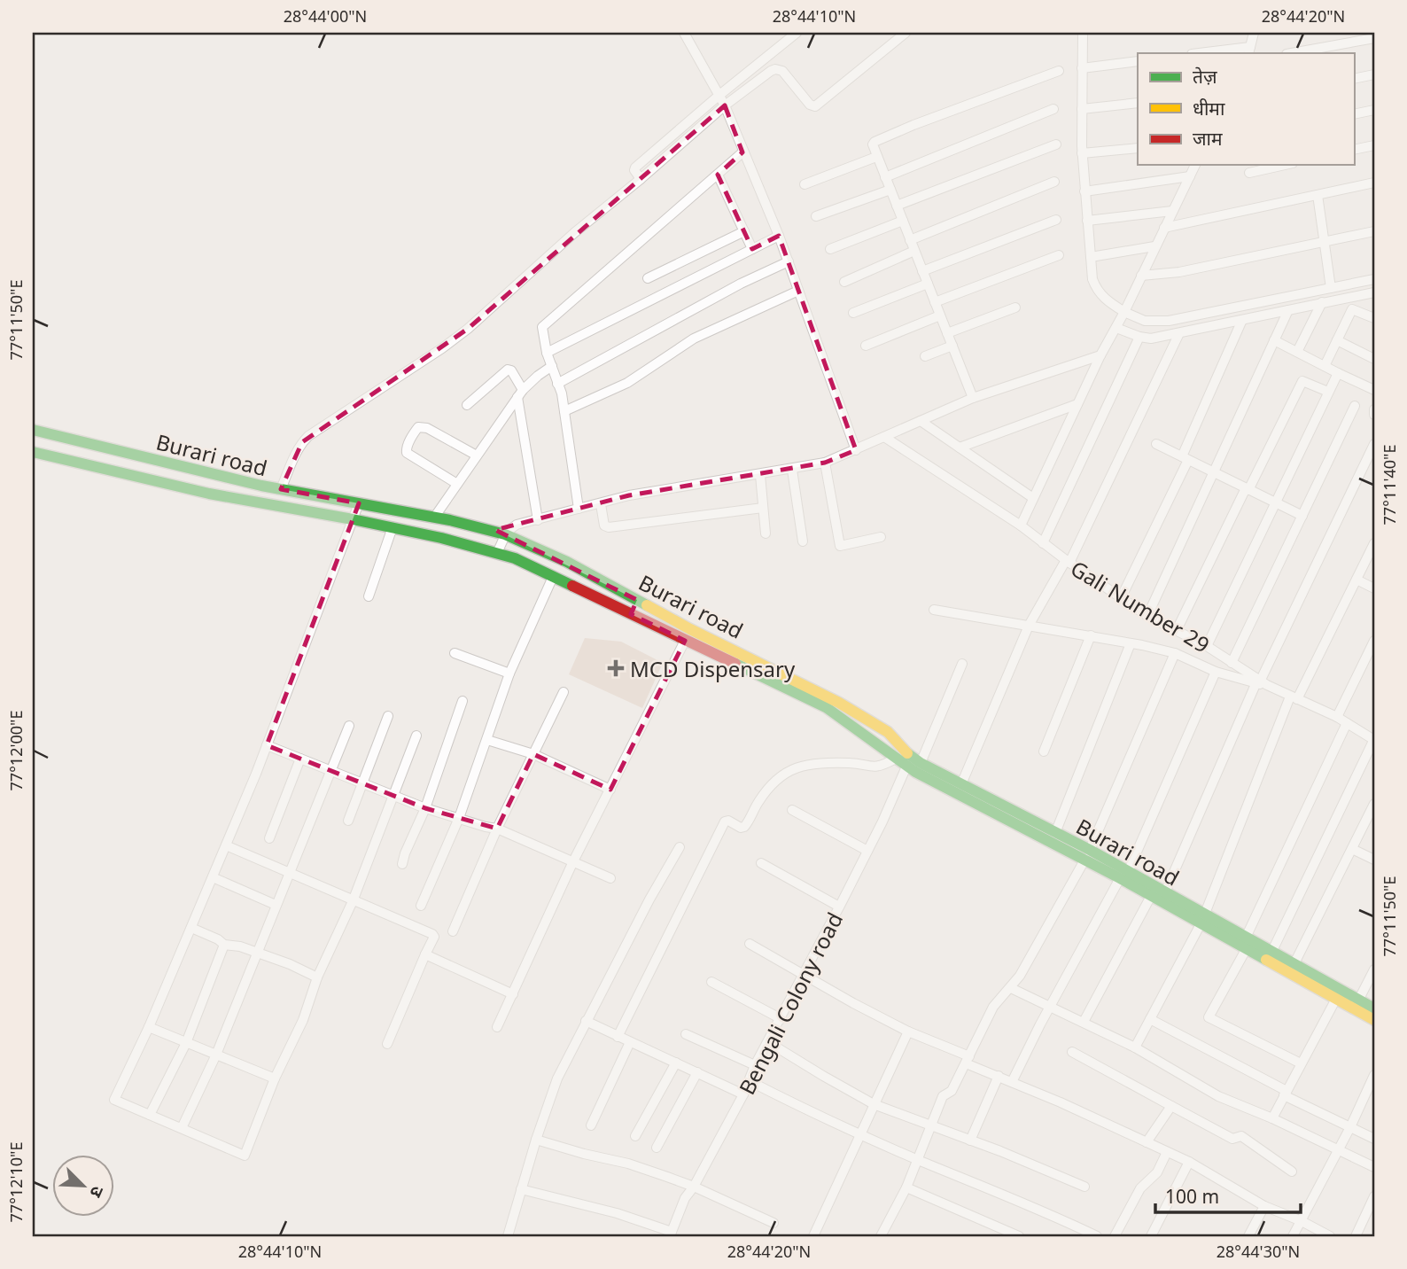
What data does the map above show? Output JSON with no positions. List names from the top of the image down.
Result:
{
  "streets": {
    "main road": ["Burari road"],
    "street": ["Gali Number 29", "Bengali Colony road"]
  },
  "crossings": [
    ["Burari road", "Bengali Colony road"]
  ],
  "places": {
    "health": ["MCD Dispensary"]
  },
  "legend": ["तेज़", "धीमा", "जाम"],
  "scale_bar": "100 m",
  "north": "bottom right",
  "coordinates": [
    "28°44'00\"N",
    "28°44'10\"N",
    "28°44'20\"N",
    "77°11'50\"E",
    "77°11'40\"E",
    "77°12'00\"E",
    "77°12'10\"E",
    "28°44'30\"N"
  ]
}
